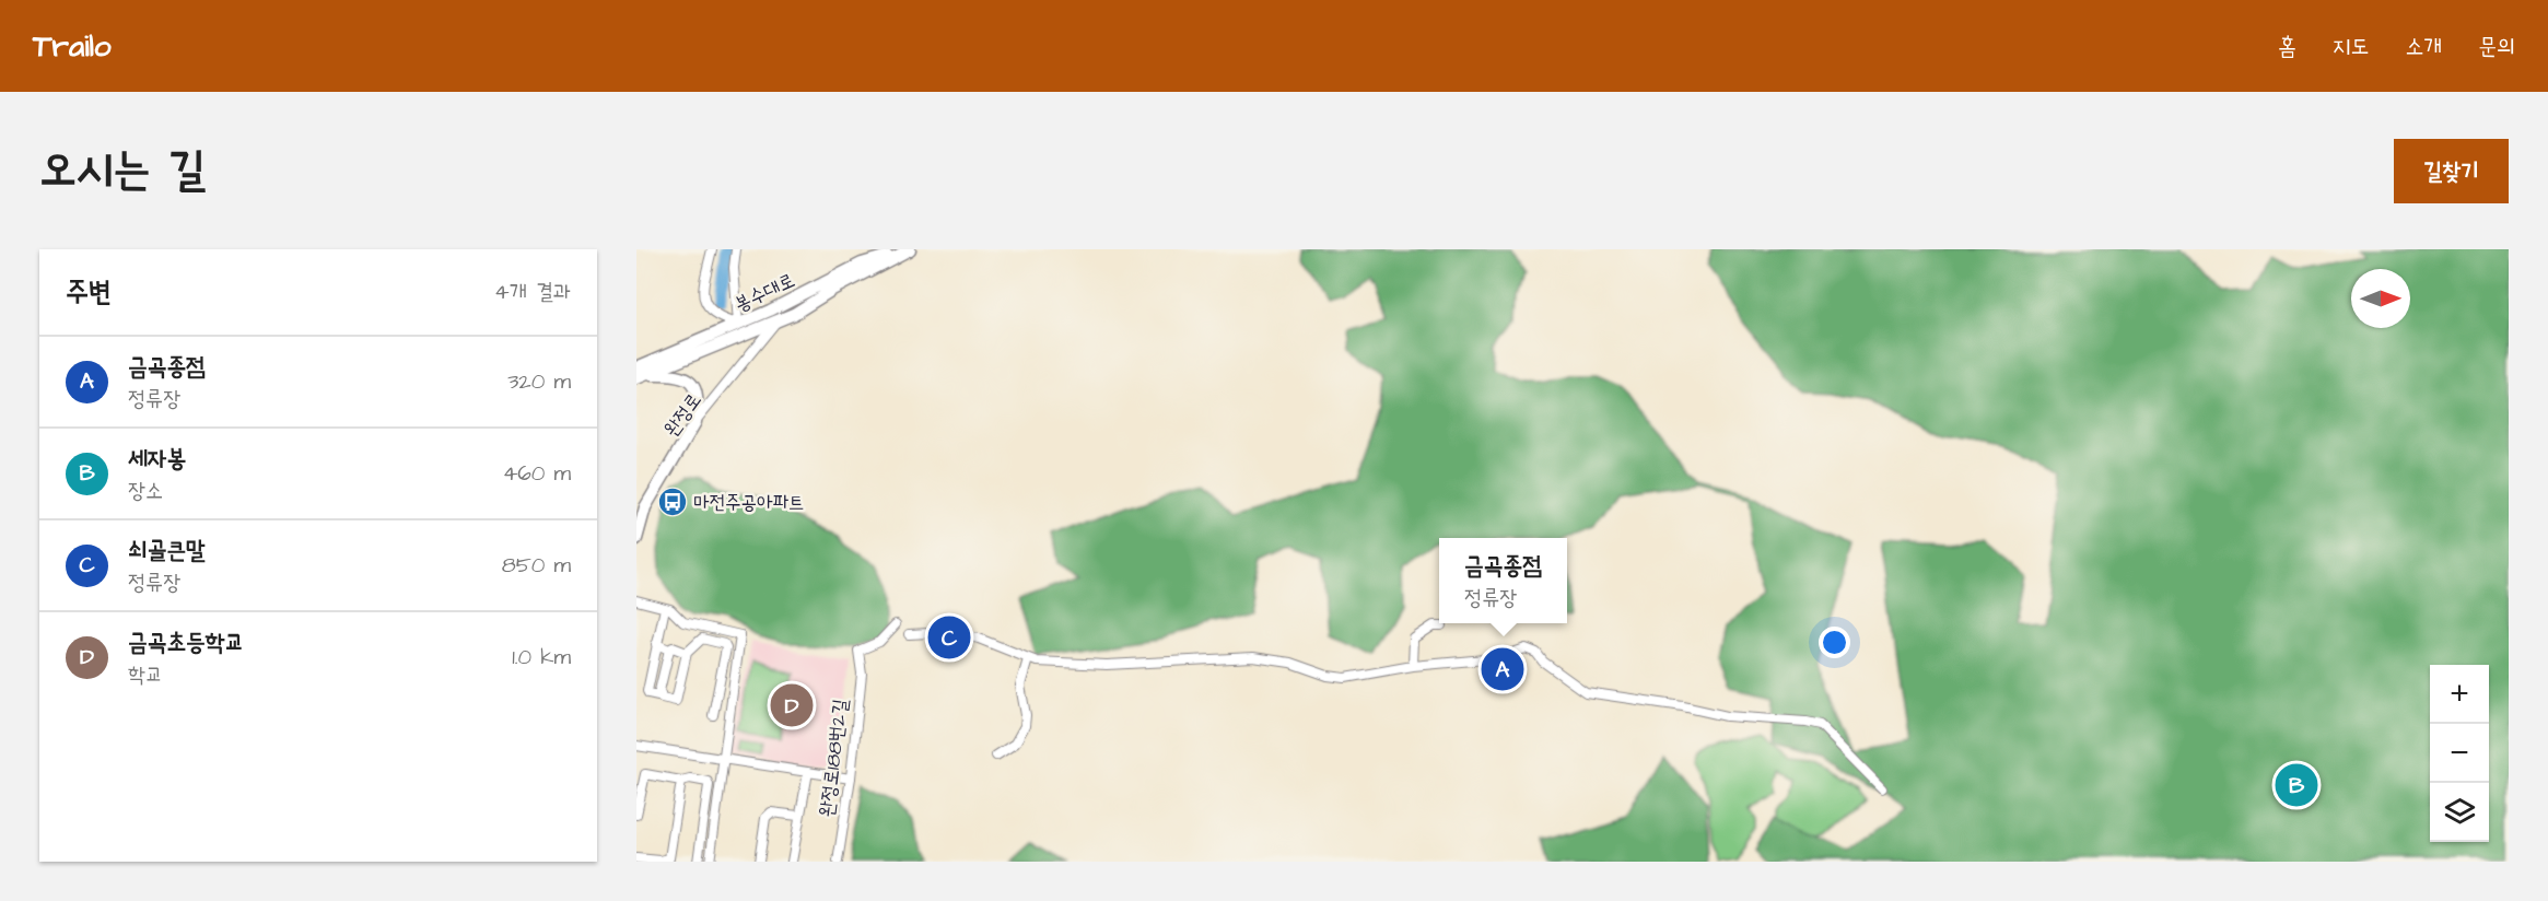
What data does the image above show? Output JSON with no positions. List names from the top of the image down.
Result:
{
  "streets": {
    "main road": ["봉수대로", "완정로"],
    "street": ["완정로188번2길"]
  },
  "crossings": [
    ["봉수대로", "완정로"]
  ],
  "places": {
    "bus stop": ["마전주공아파트"]
  },
  "north": "right",
  "page": {
    "header": "Trailo",
    "nav": [
      "홈",
      "지도",
      "소개",
      "문의"
    ],
    "title": "오시는 길",
    "buttons": "길찾기",
    "heading": ["주변", "4개 결과"],
    "list": [
      {
        "mark": "A",
        "name": "금곡종점",
        "note": "정류장",
        "value": "320 m"
      },
      {
        "mark": "B",
        "name": "세자봉",
        "note": "장소",
        "value": "460 m"
      },
      {
        "mark": "C",
        "name": "쇠골큰말",
        "note": "정류장",
        "value": "850 m"
      },
      {
        "mark": "D",
        "name": "금곡초등학교",
        "note": "학교",
        "value": "1.0 km"
      }
    ],
    "popup": ["금곡종점", "정류장"],
    "pins": [
      "C",
      "A",
      "D",
      "B"
    ],
    "map_buttons": ["+", "−"]
  }
}
